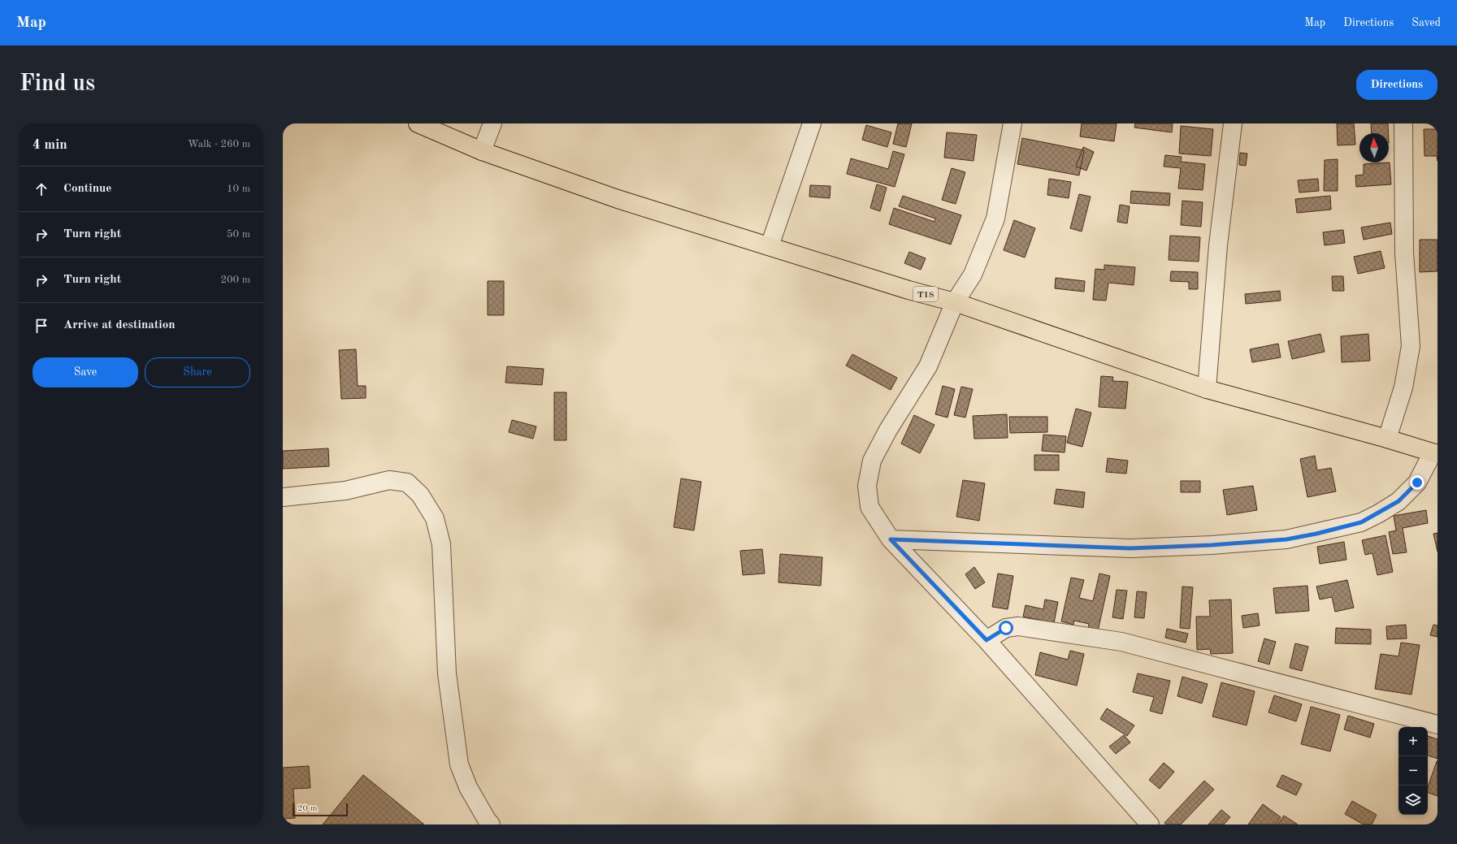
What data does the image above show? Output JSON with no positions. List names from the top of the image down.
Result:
{
  "streets": {
    "highway": ["T18"]
  },
  "scale_bar": "20 m",
  "north": "top",
  "page": {
    "header": "Map",
    "nav": ["Map", "Directions", "Saved"],
    "buttons": [
      "Directions",
      ["Save", "Share"]
    ],
    "title": "Find us",
    "heading": ["4 min", "Walk · 260 m"],
    "list": [
      ["Continue", "10 m"],
      ["Turn right", "50 m"],
      ["Turn right", "200 m"],
      "Arrive at destination"
    ],
    "map_buttons": ["+", "−"],
    "scale": "20 m"
  }
}
